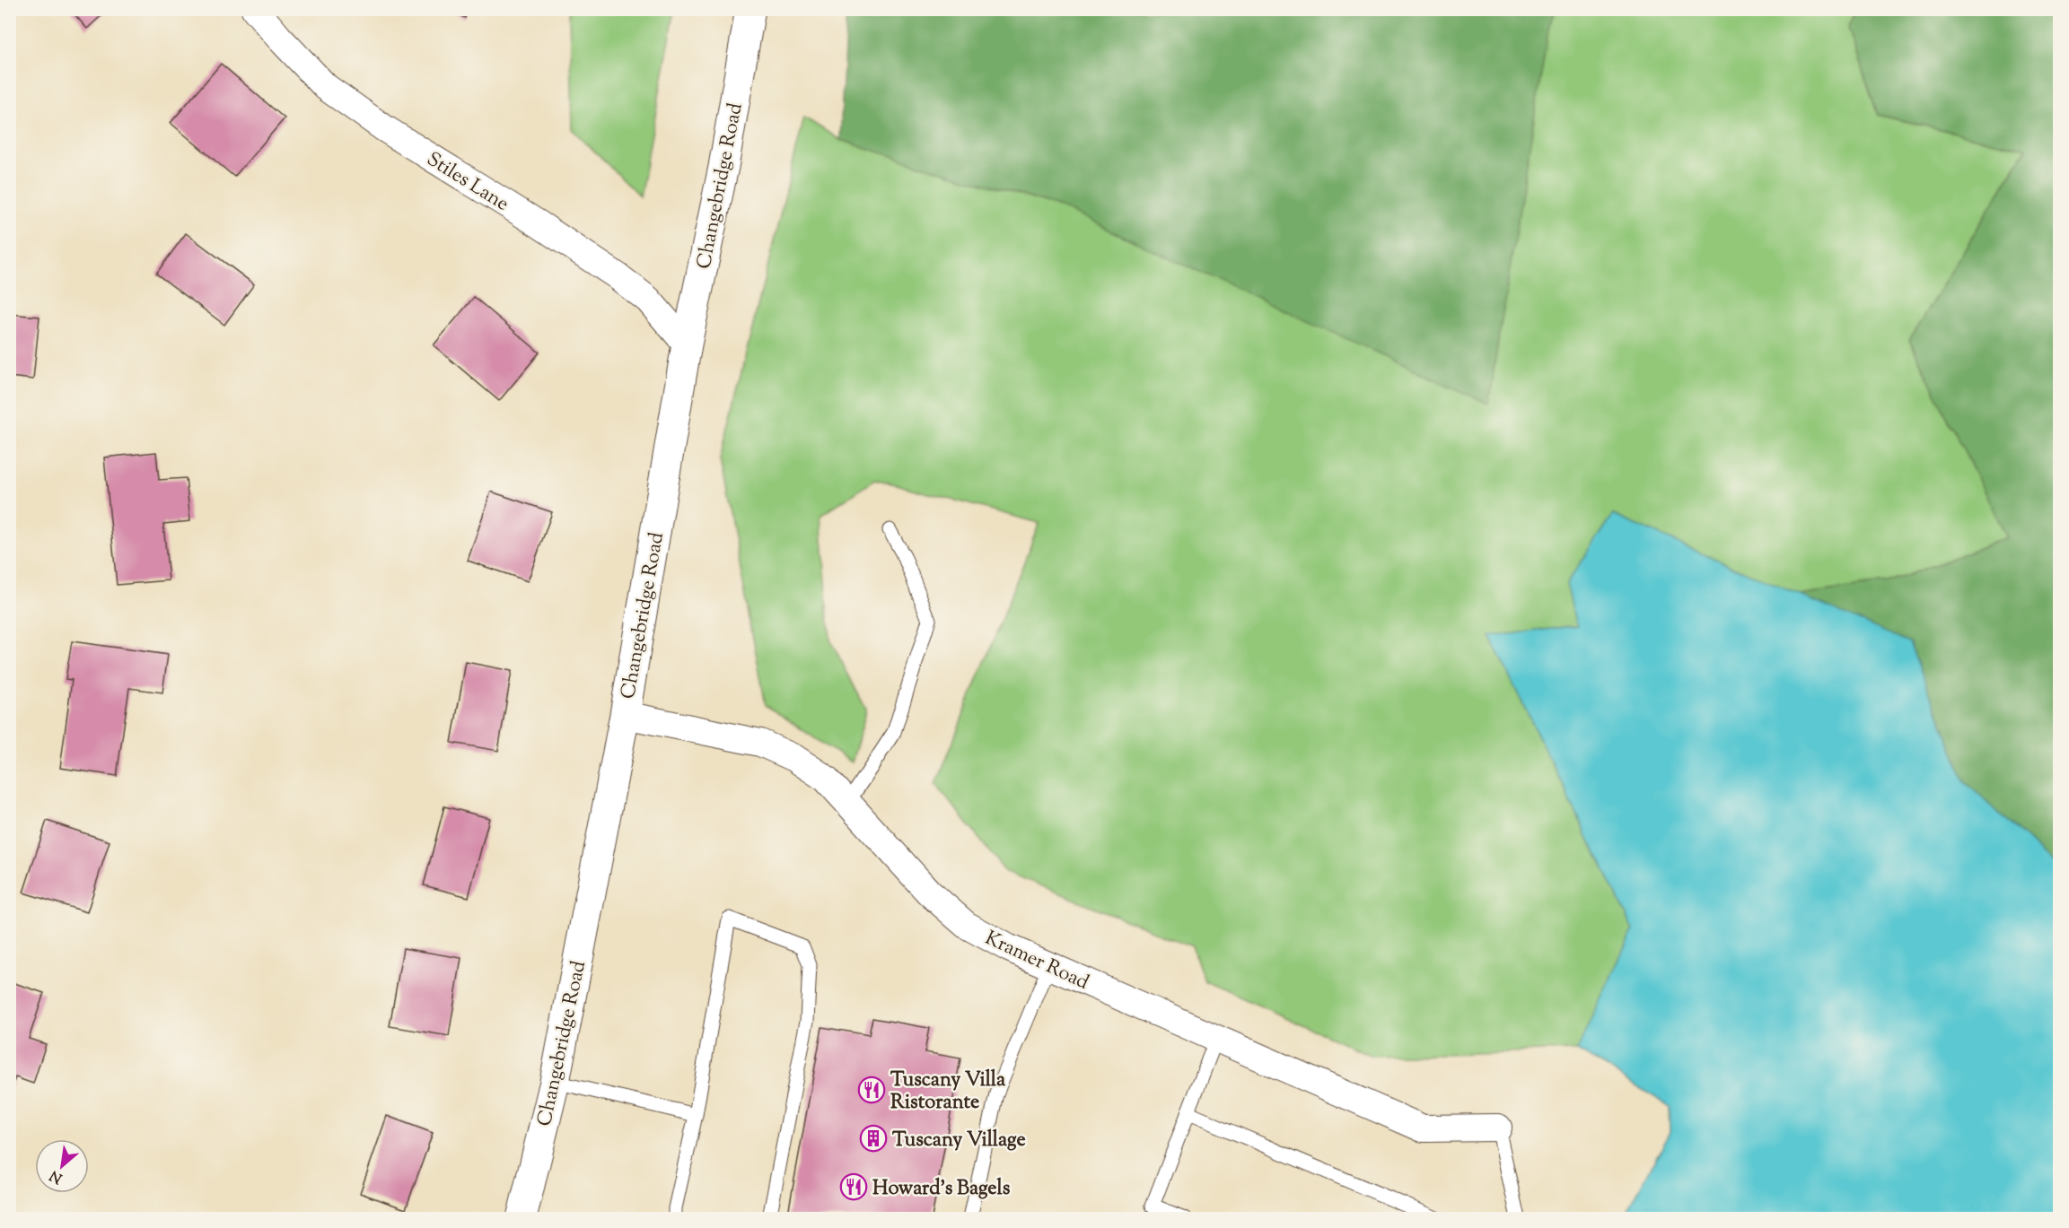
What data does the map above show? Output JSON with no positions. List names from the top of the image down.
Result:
{
  "streets": {
    "main road": ["Changebridge Road"],
    "street": ["Stiles Lane", "Kramer Road"]
  },
  "crossings": [
    ["Stiles Lane", "Changebridge Road"],
    ["Changebridge Road", "Kramer Road"]
  ],
  "places": {
    "restaurant": ["Tuscany Villa Ristorante", "Howard's Bagels"],
    "building": ["Tuscany Village"]
  },
  "north": "bottom left"
}
